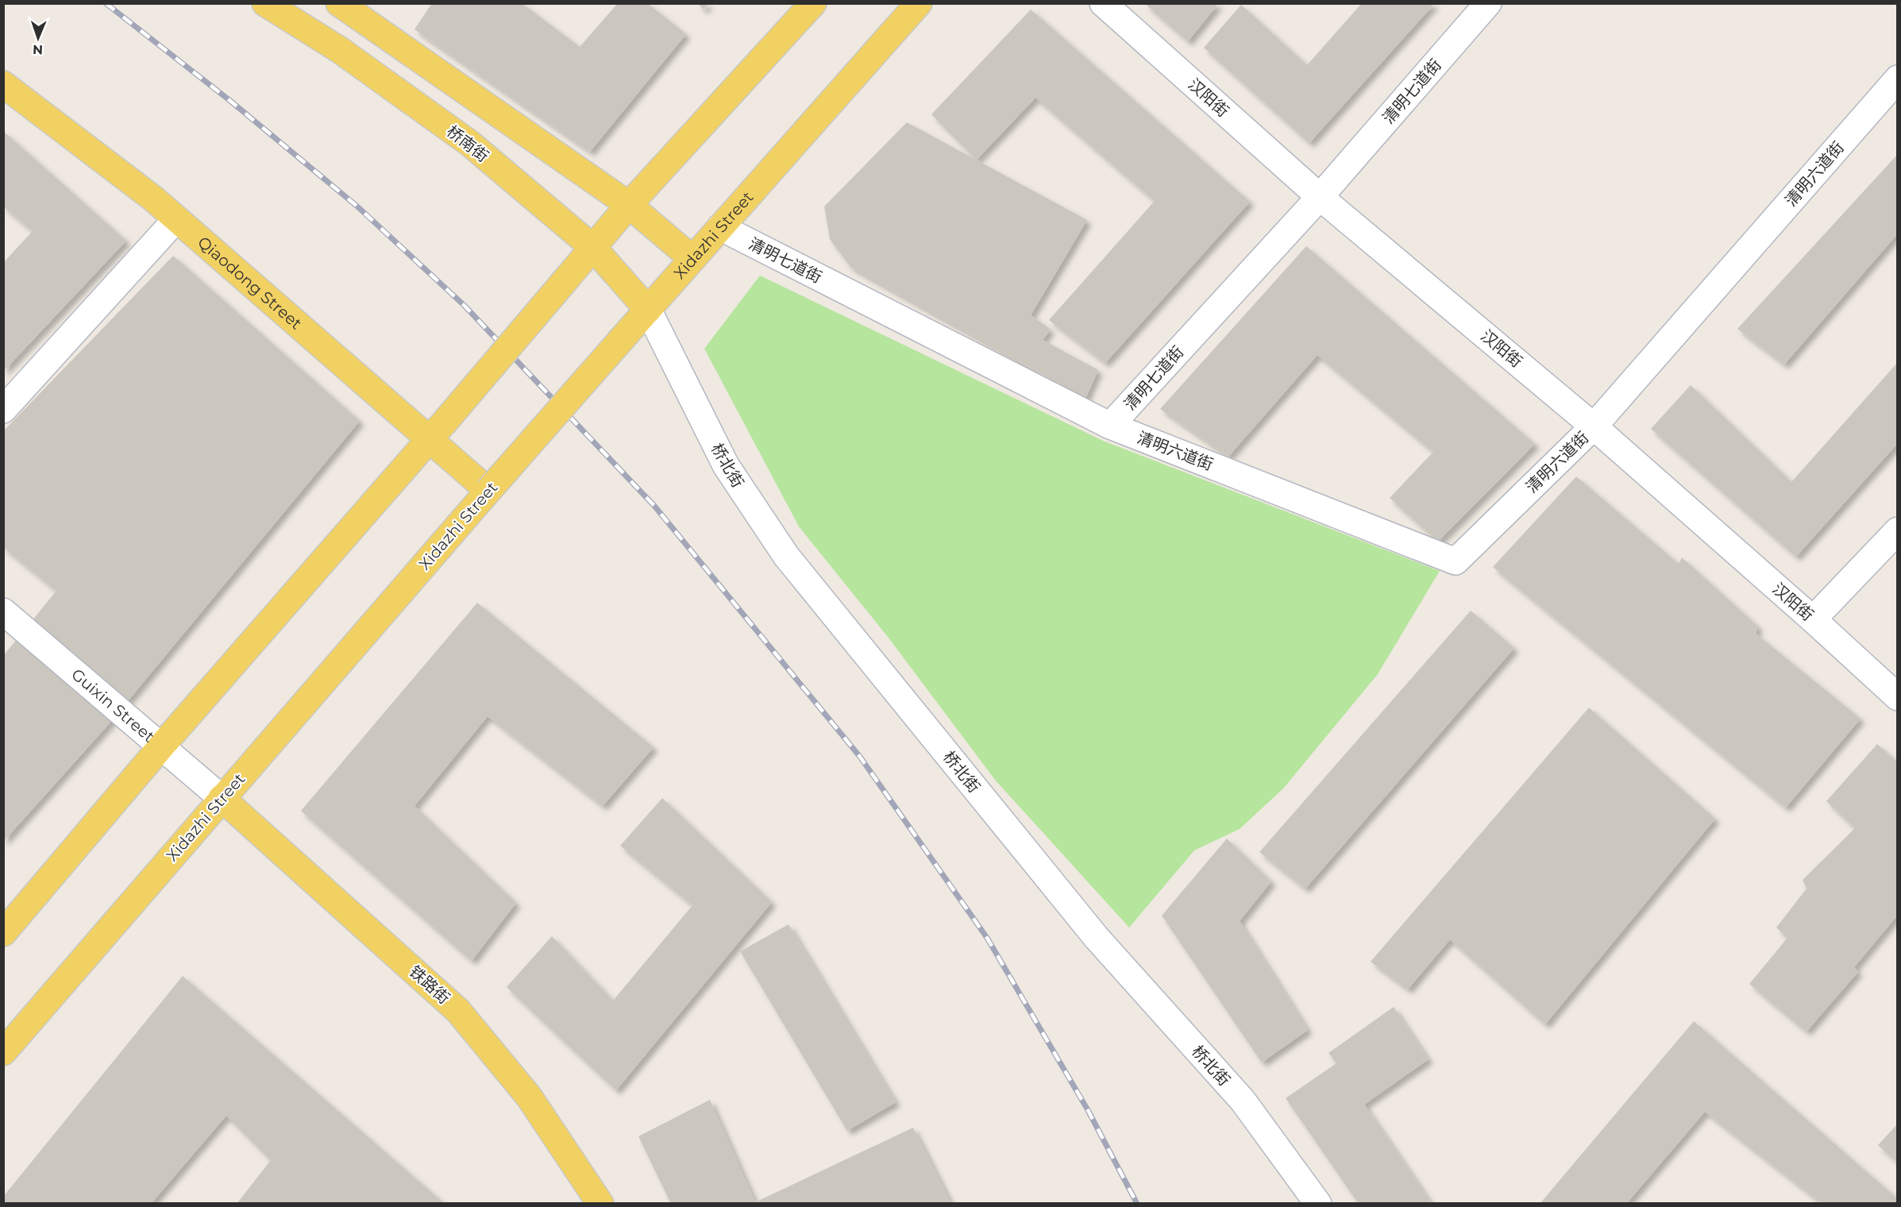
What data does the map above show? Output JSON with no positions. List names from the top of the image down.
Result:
{
  "streets": {
    "main road": [
      "桥南街",
      "Xidazhi Street",
      "Qiaodong Street",
      "铁路街"
    ],
    "street": [
      "清明七道街",
      "汉阳街",
      "清明六道街",
      "桥北街",
      "Guixin Street"
    ]
  },
  "crossings": [
    ["清明七道街", "汉阳街"],
    ["清明七道街", "清明六道街"],
    ["清明七道街", "Xidazhi Street"],
    ["汉阳街", "清明六道街"],
    ["桥南街", "Xidazhi Street"],
    ["桥南街", "桥北街"],
    ["Xidazhi Street", "Qiaodong Street"],
    ["Xidazhi Street", "桥北街"],
    ["Xidazhi Street", "Guixin Street"],
    ["Xidazhi Street", "铁路街"],
    ["Guixin Street", "铁路街"]
  ],
  "north": "bottom"
}
